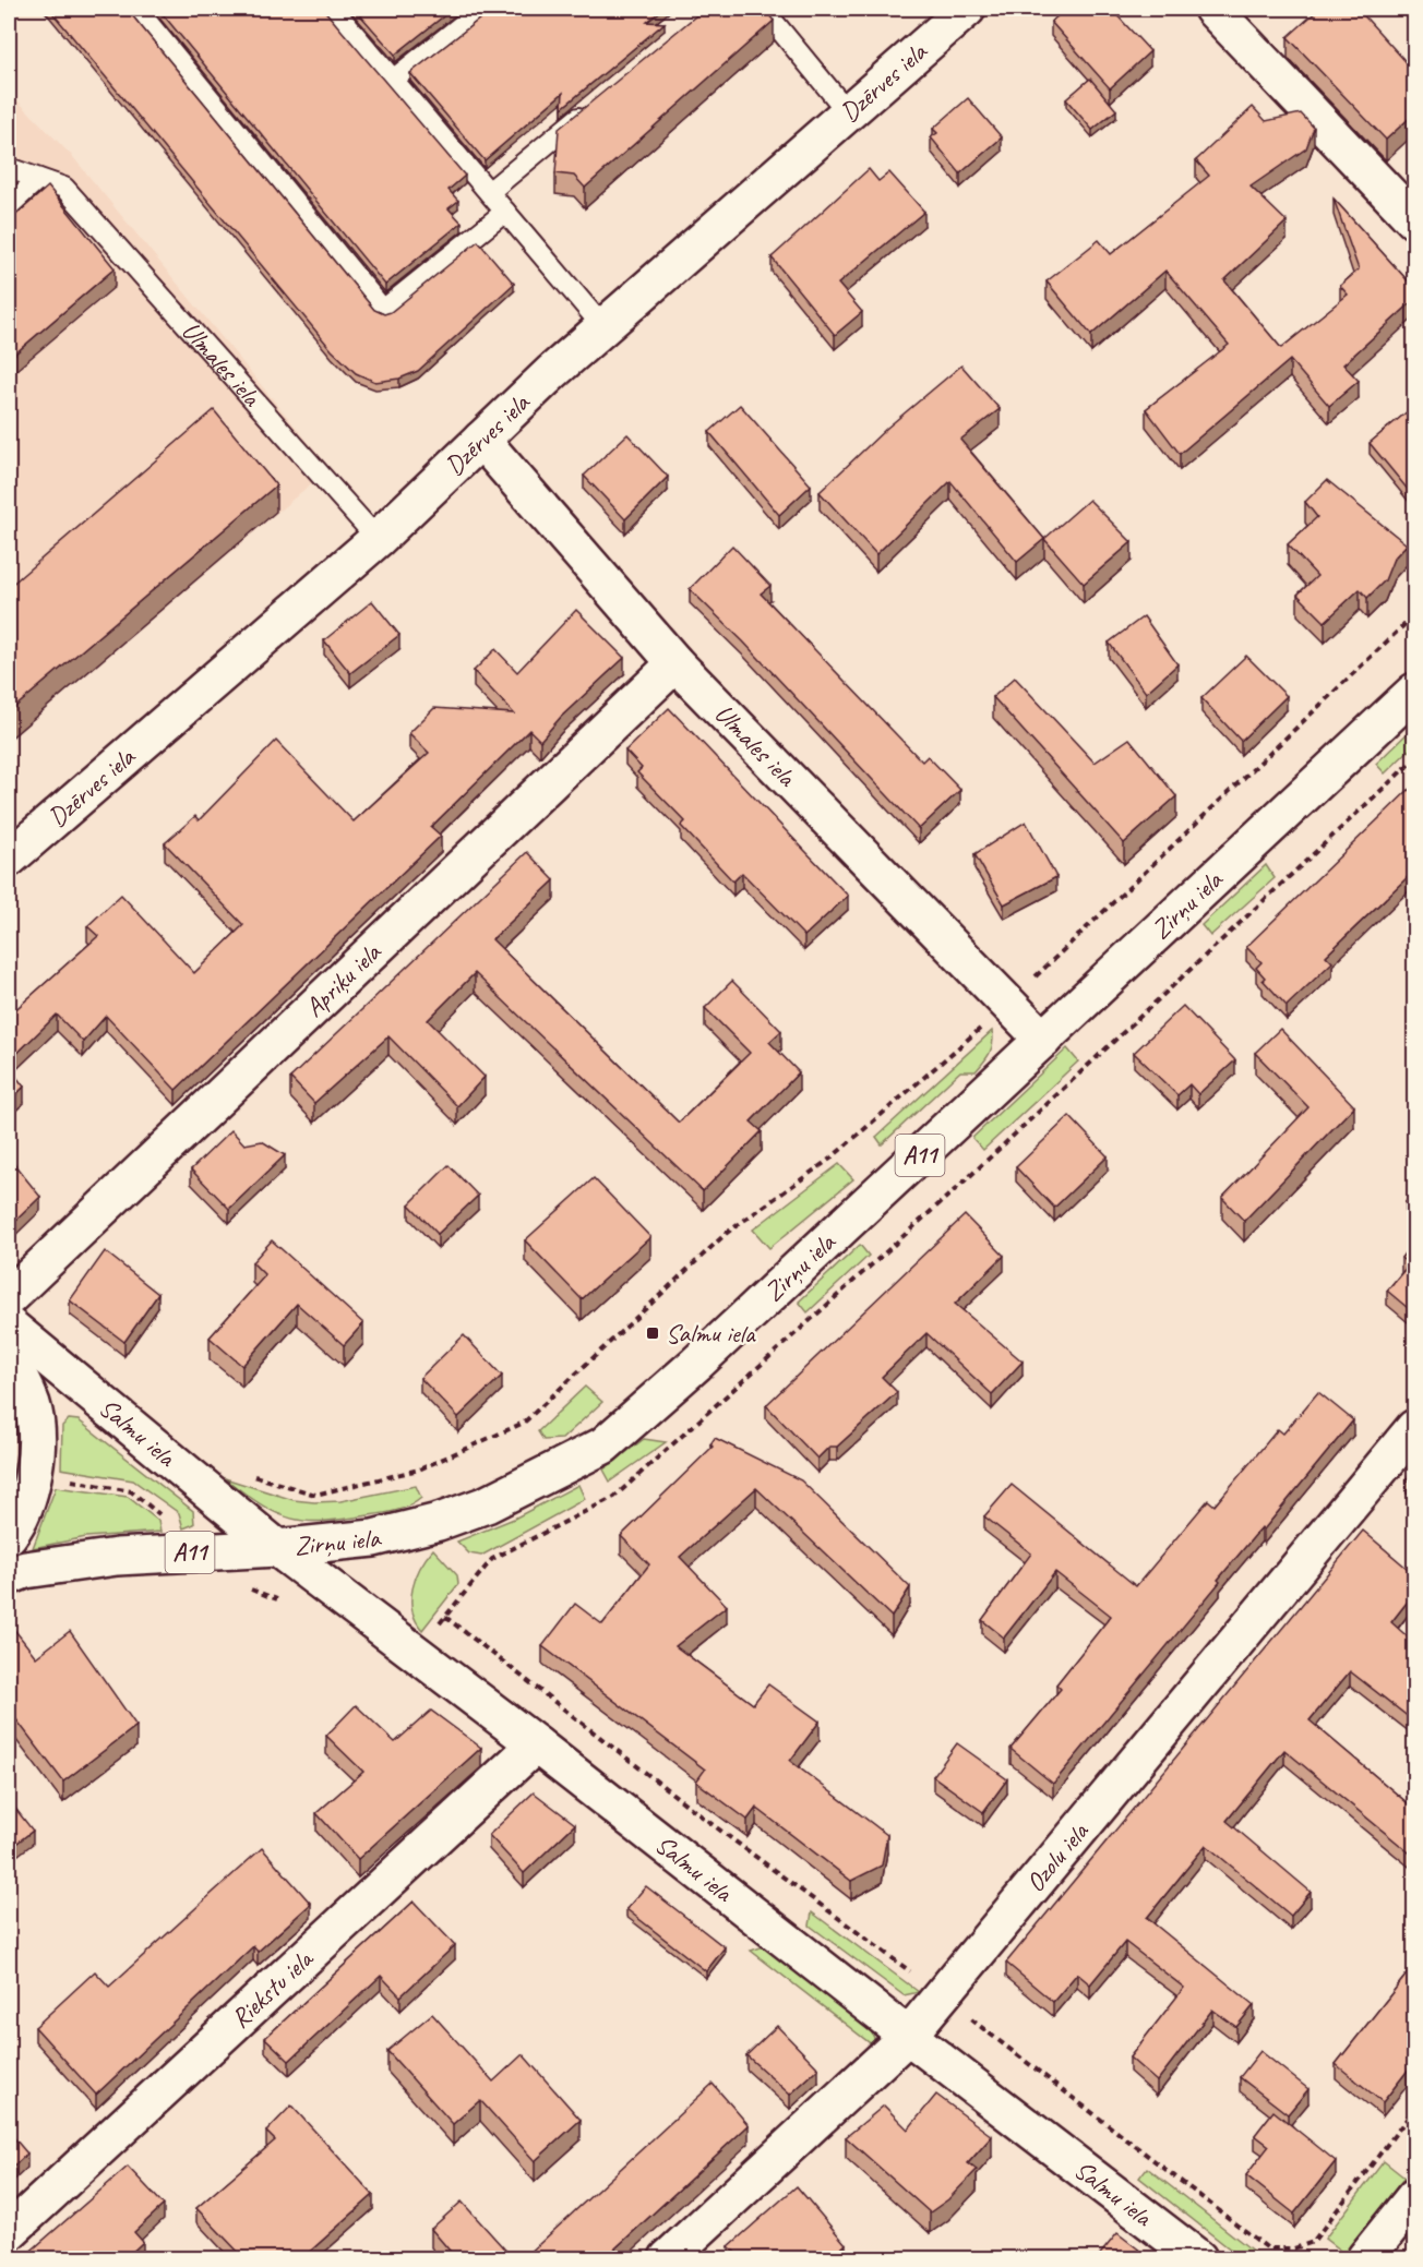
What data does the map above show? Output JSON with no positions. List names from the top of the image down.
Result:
{
  "streets": {
    "main road": [
      "Dzērves iela",
      "Ulmales iela",
      "Zirņu iela",
      "Apriķu iela",
      "A11",
      "Salmu iela",
      "Ozolu iela",
      "Riekstu iela"
    ]
  },
  "crossings": [
    ["Dzērves iela", "Ulmales iela"],
    ["Ulmales iela", "Zirņu iela"],
    ["Ulmales iela", "Apriķu iela"],
    ["Zirņu iela", "Salmu iela"],
    ["Salmu iela", "Ozolu iela"],
    ["Salmu iela", "Riekstu iela"]
  ],
  "places": {
    "transit": ["Salmu iela"]
  }
}
